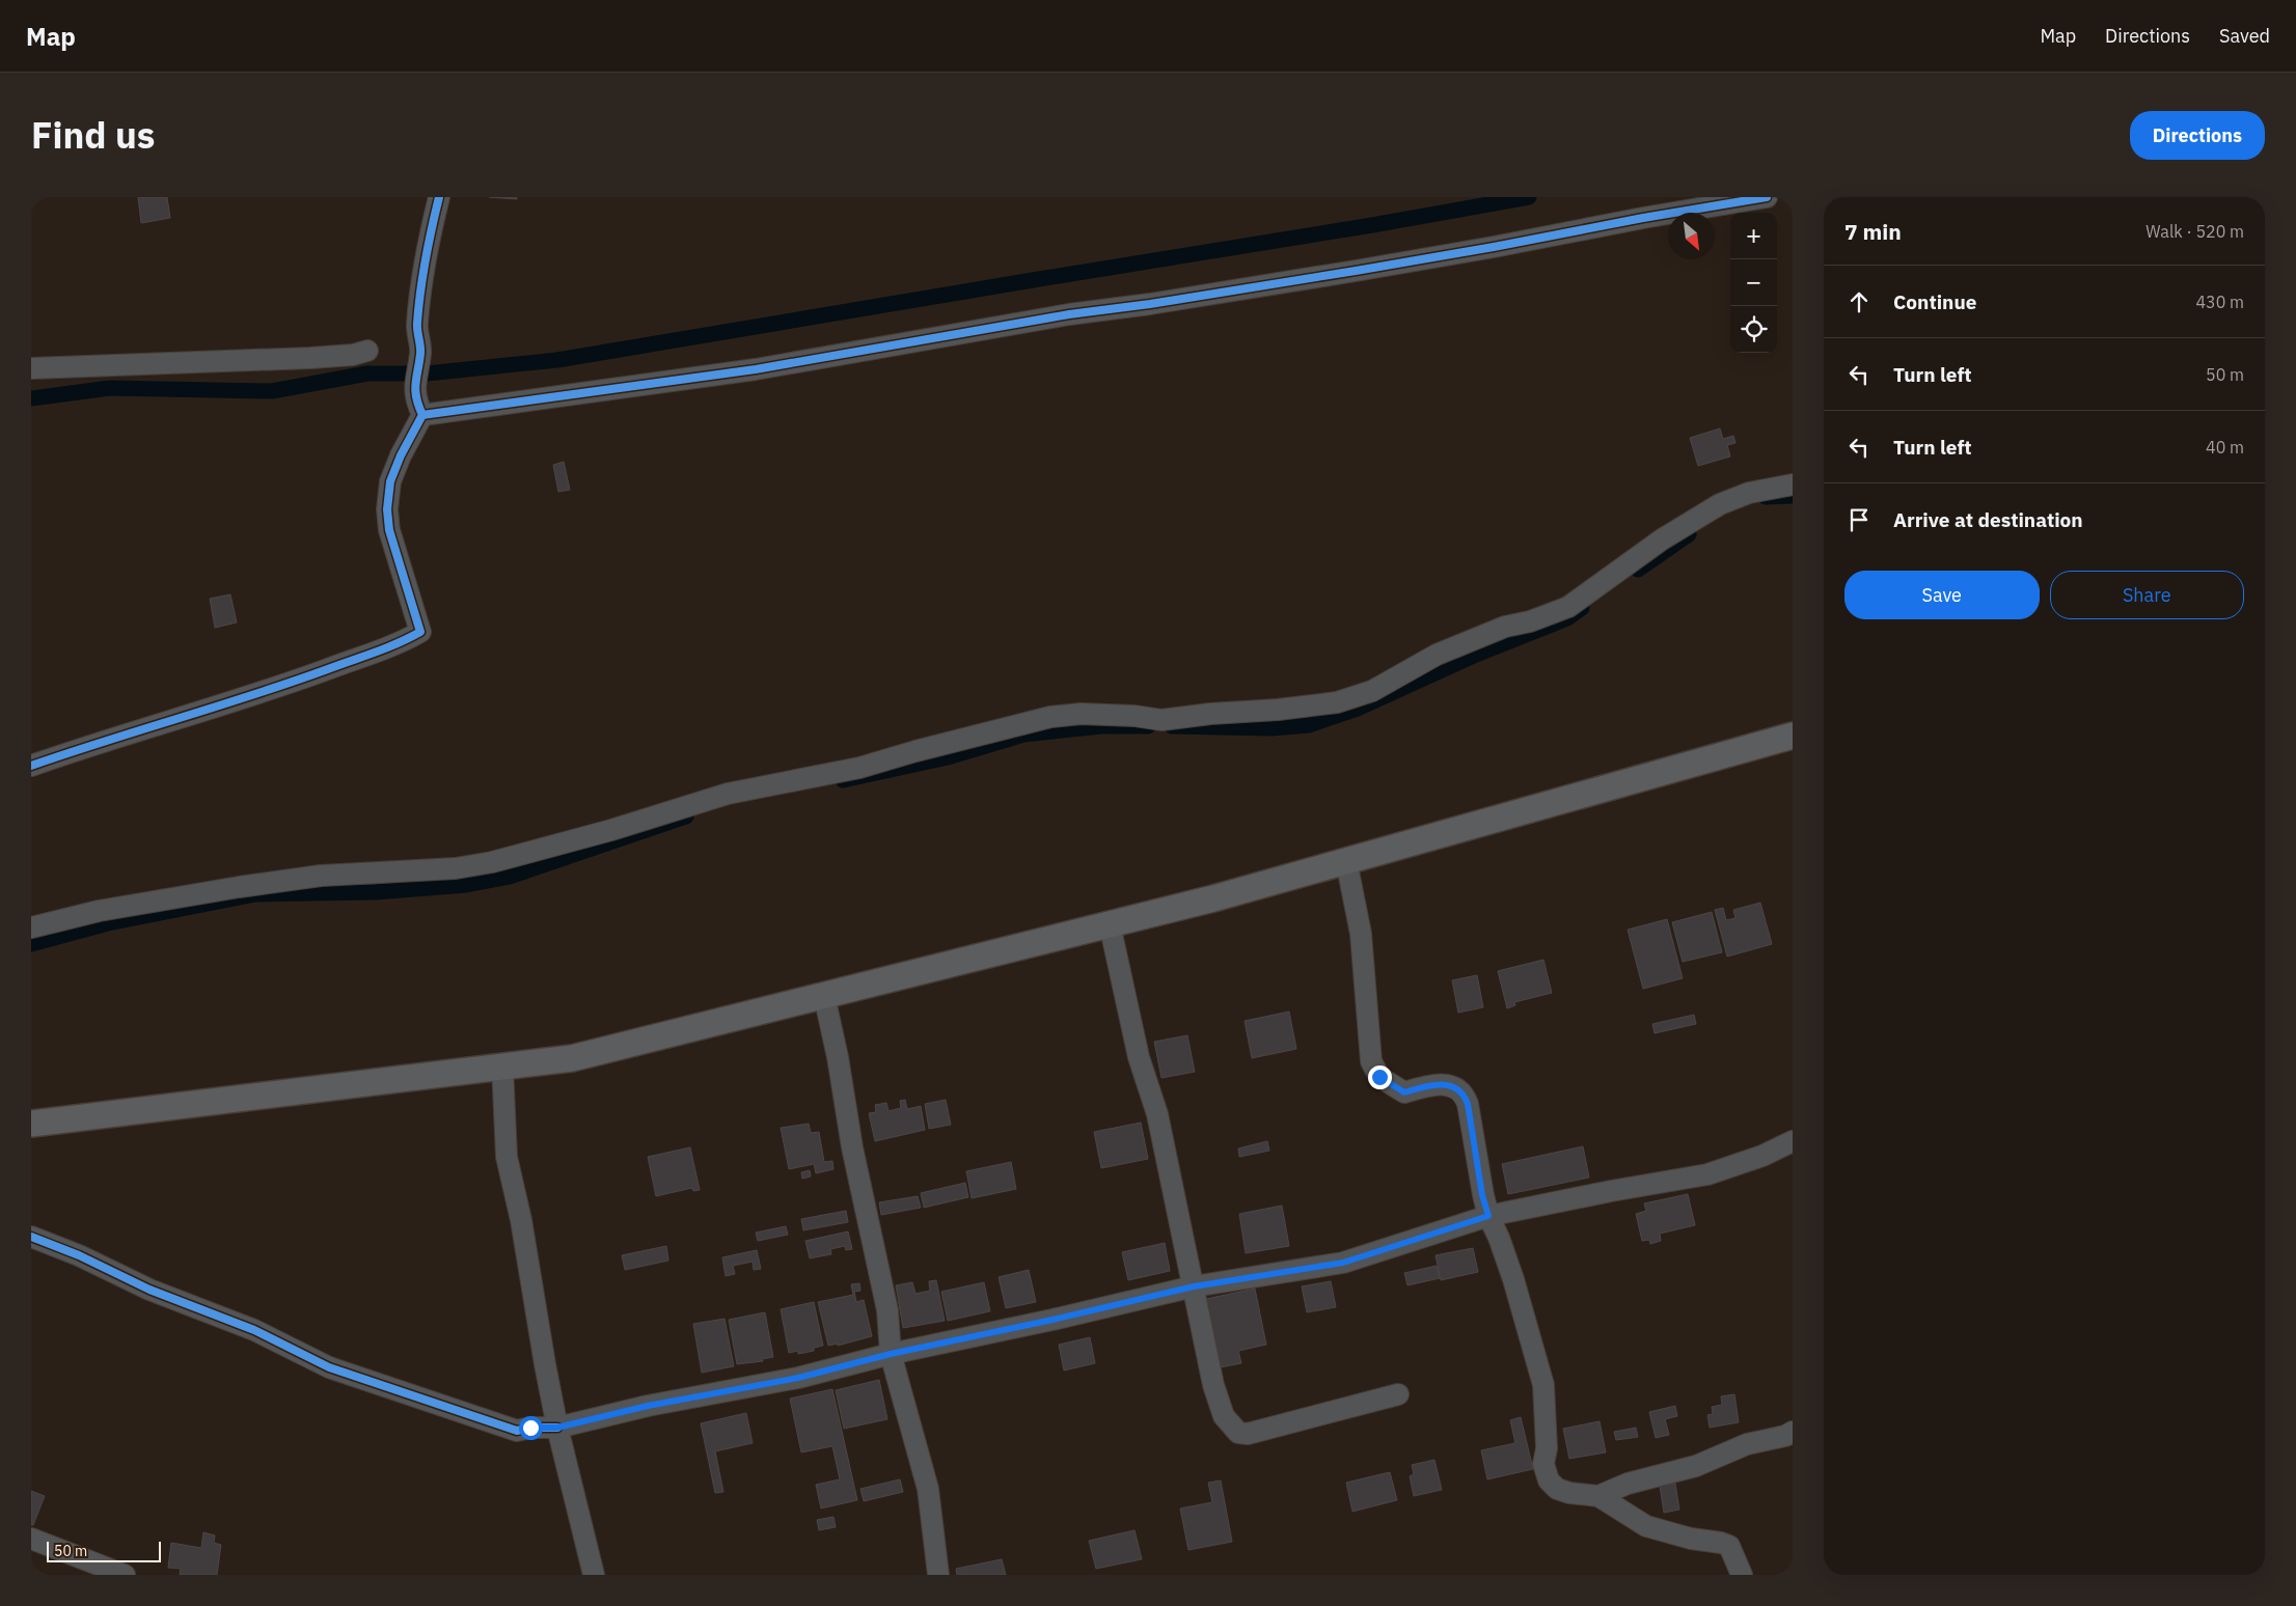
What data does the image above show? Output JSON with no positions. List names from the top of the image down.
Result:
{
  "scale_bar": "50 m",
  "north": "bottom right",
  "page": {
    "header": "Map",
    "nav": ["Map", "Directions", "Saved"],
    "title": "Find us",
    "buttons": [
      "Directions",
      ["Save", "Share"]
    ],
    "heading": ["7 min", "Walk · 520 m"],
    "map_buttons": ["+", "−"],
    "list": [
      ["Continue", "430 m"],
      ["Turn left", "50 m"],
      ["Turn left", "40 m"],
      "Arrive at destination"
    ],
    "scale": "50 m"
  }
}
